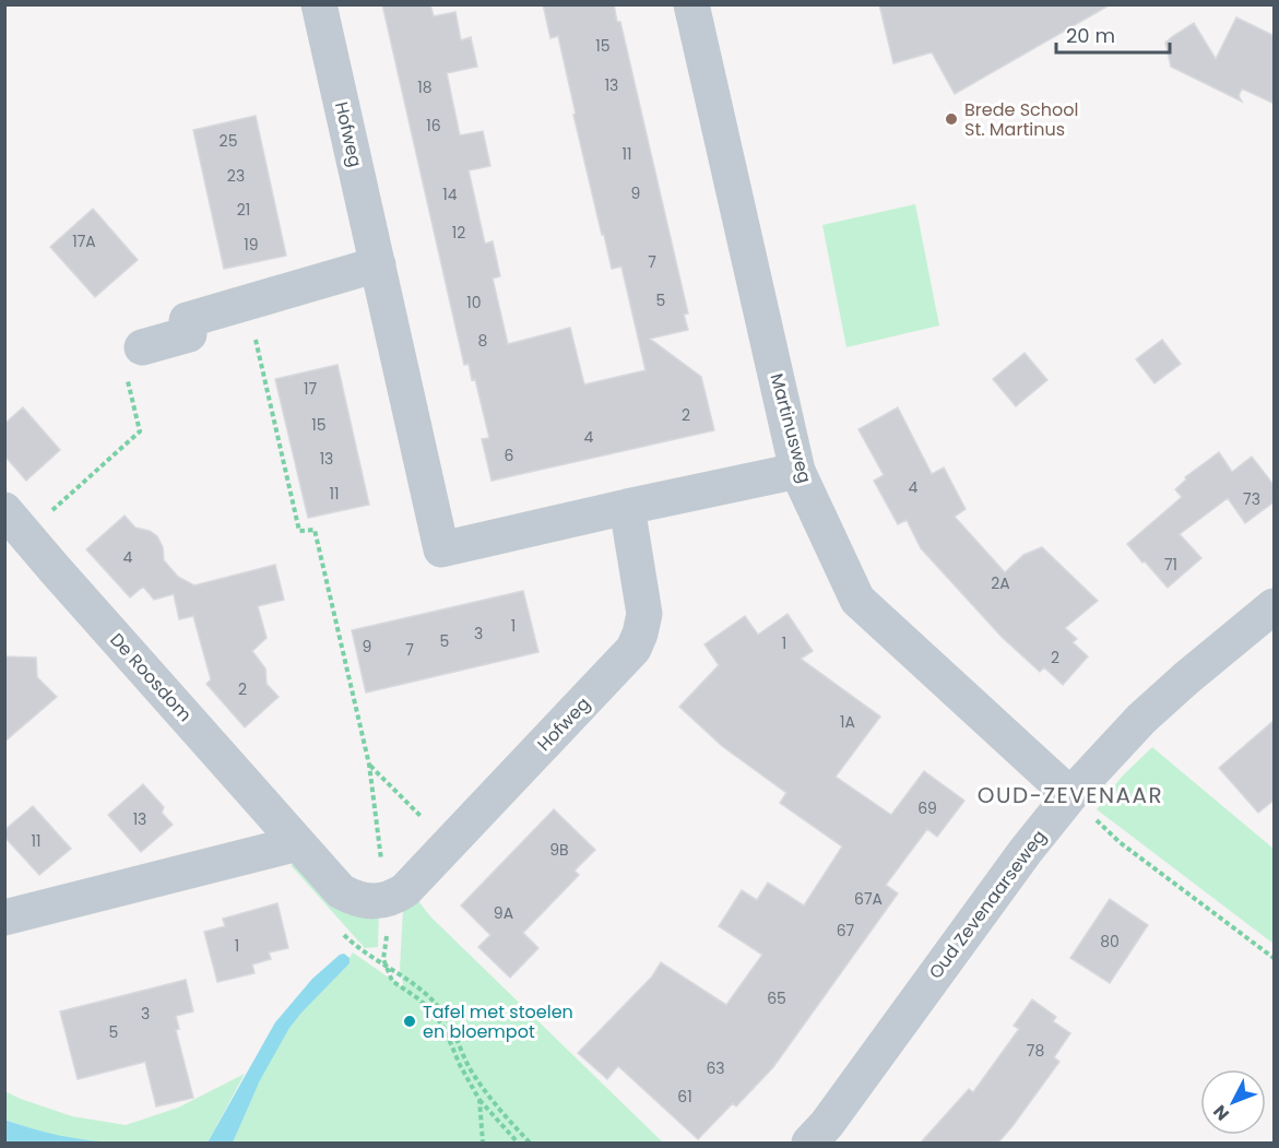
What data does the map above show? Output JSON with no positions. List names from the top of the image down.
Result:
{
  "streets": {
    "street": [
      "Hofweg",
      "Martinusweg",
      "De Roosdom",
      "Oud Zevenaarseweg"
    ]
  },
  "crossings": [
    ["Hofweg", "Martinusweg"],
    ["Hofweg", "De Roosdom"],
    ["Martinusweg", "Oud Zevenaarseweg"]
  ],
  "districts": ["OUD-ZEVENAAR"],
  "places": ["Brede School St. Martinus", "Tafel met stoelen en bloempot"],
  "house_numbers": [
    "15",
    "13",
    "18",
    "16",
    "25",
    "11",
    "23",
    "9",
    "14",
    "21",
    "12",
    "17A",
    "19",
    "7",
    "5",
    "10",
    "8",
    "17",
    "2",
    "15",
    "4",
    "6",
    "13",
    "4",
    "11",
    "73",
    "4",
    "71",
    "2A",
    "1",
    "3",
    "5",
    "1",
    "9",
    "7",
    "2",
    "2",
    "1A",
    "69",
    "13",
    "11",
    "9B",
    "67A",
    "9A",
    "67",
    "80",
    "1",
    "65",
    "3",
    "5",
    "78",
    "63",
    "61"
  ],
  "scale_bar": "20 m",
  "north": "bottom left"
}
